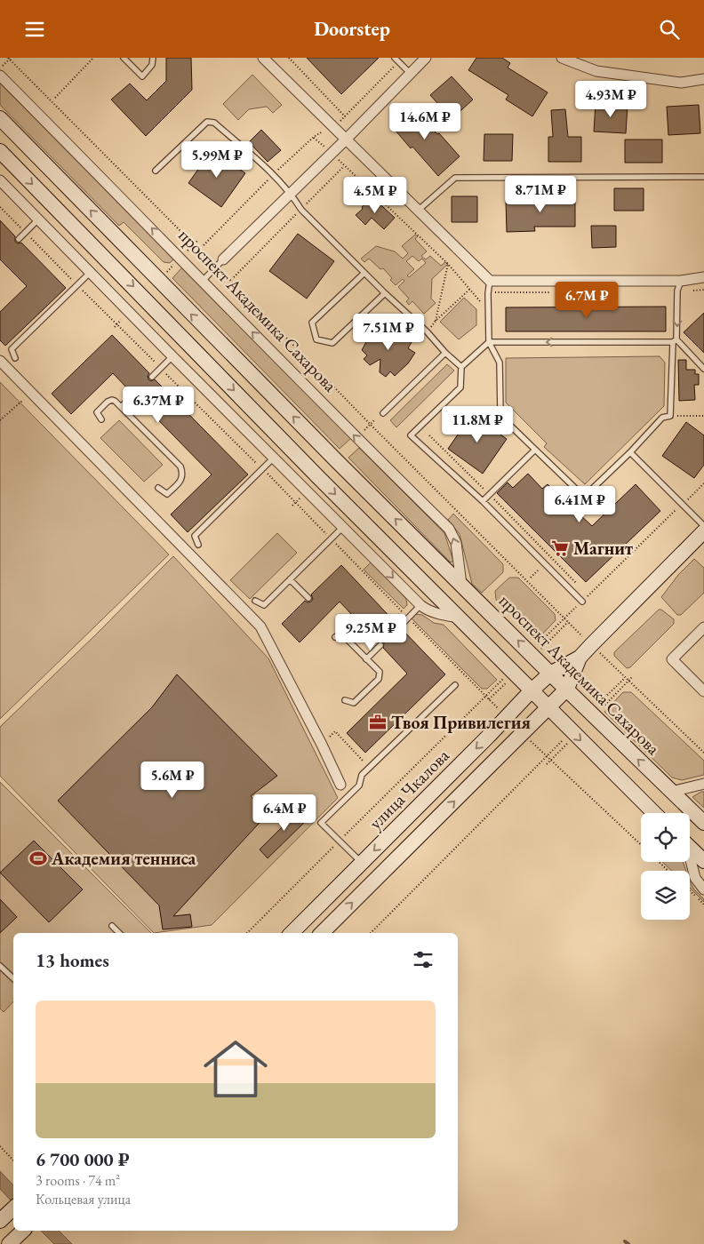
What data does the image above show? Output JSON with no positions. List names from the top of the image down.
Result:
{
  "streets": {
    "main road": ["проспект Академика Сахарова", "улица Чкалова"]
  },
  "crossings": [
    ["проспект Академика Сахарова", "улица Чкалова"]
  ],
  "places": {
    "supermarket": ["Магнит"],
    "office": ["Твоя Привилегия"],
    "sports": ["Академия тенниса"]
  },
  "page": {
    "header": "Doorstep",
    "price": [
      "4.93M ₽",
      "14.6M ₽",
      "5.99M ₽",
      "8.71M ₽",
      "4.5M ₽",
      "6.7M ₽",
      "7.51M ₽",
      "6.37M ₽",
      "11.8M ₽",
      "6.41M ₽",
      "9.25M ₽",
      "5.6M ₽",
      "6.4M ₽"
    ],
    "heading": "13 homes",
    "list": [
      {
        "name": "6 700 000 ₽",
        "note": "3 rooms · 74 m² · Кольцевая улица"
      }
    ]
  }
}
